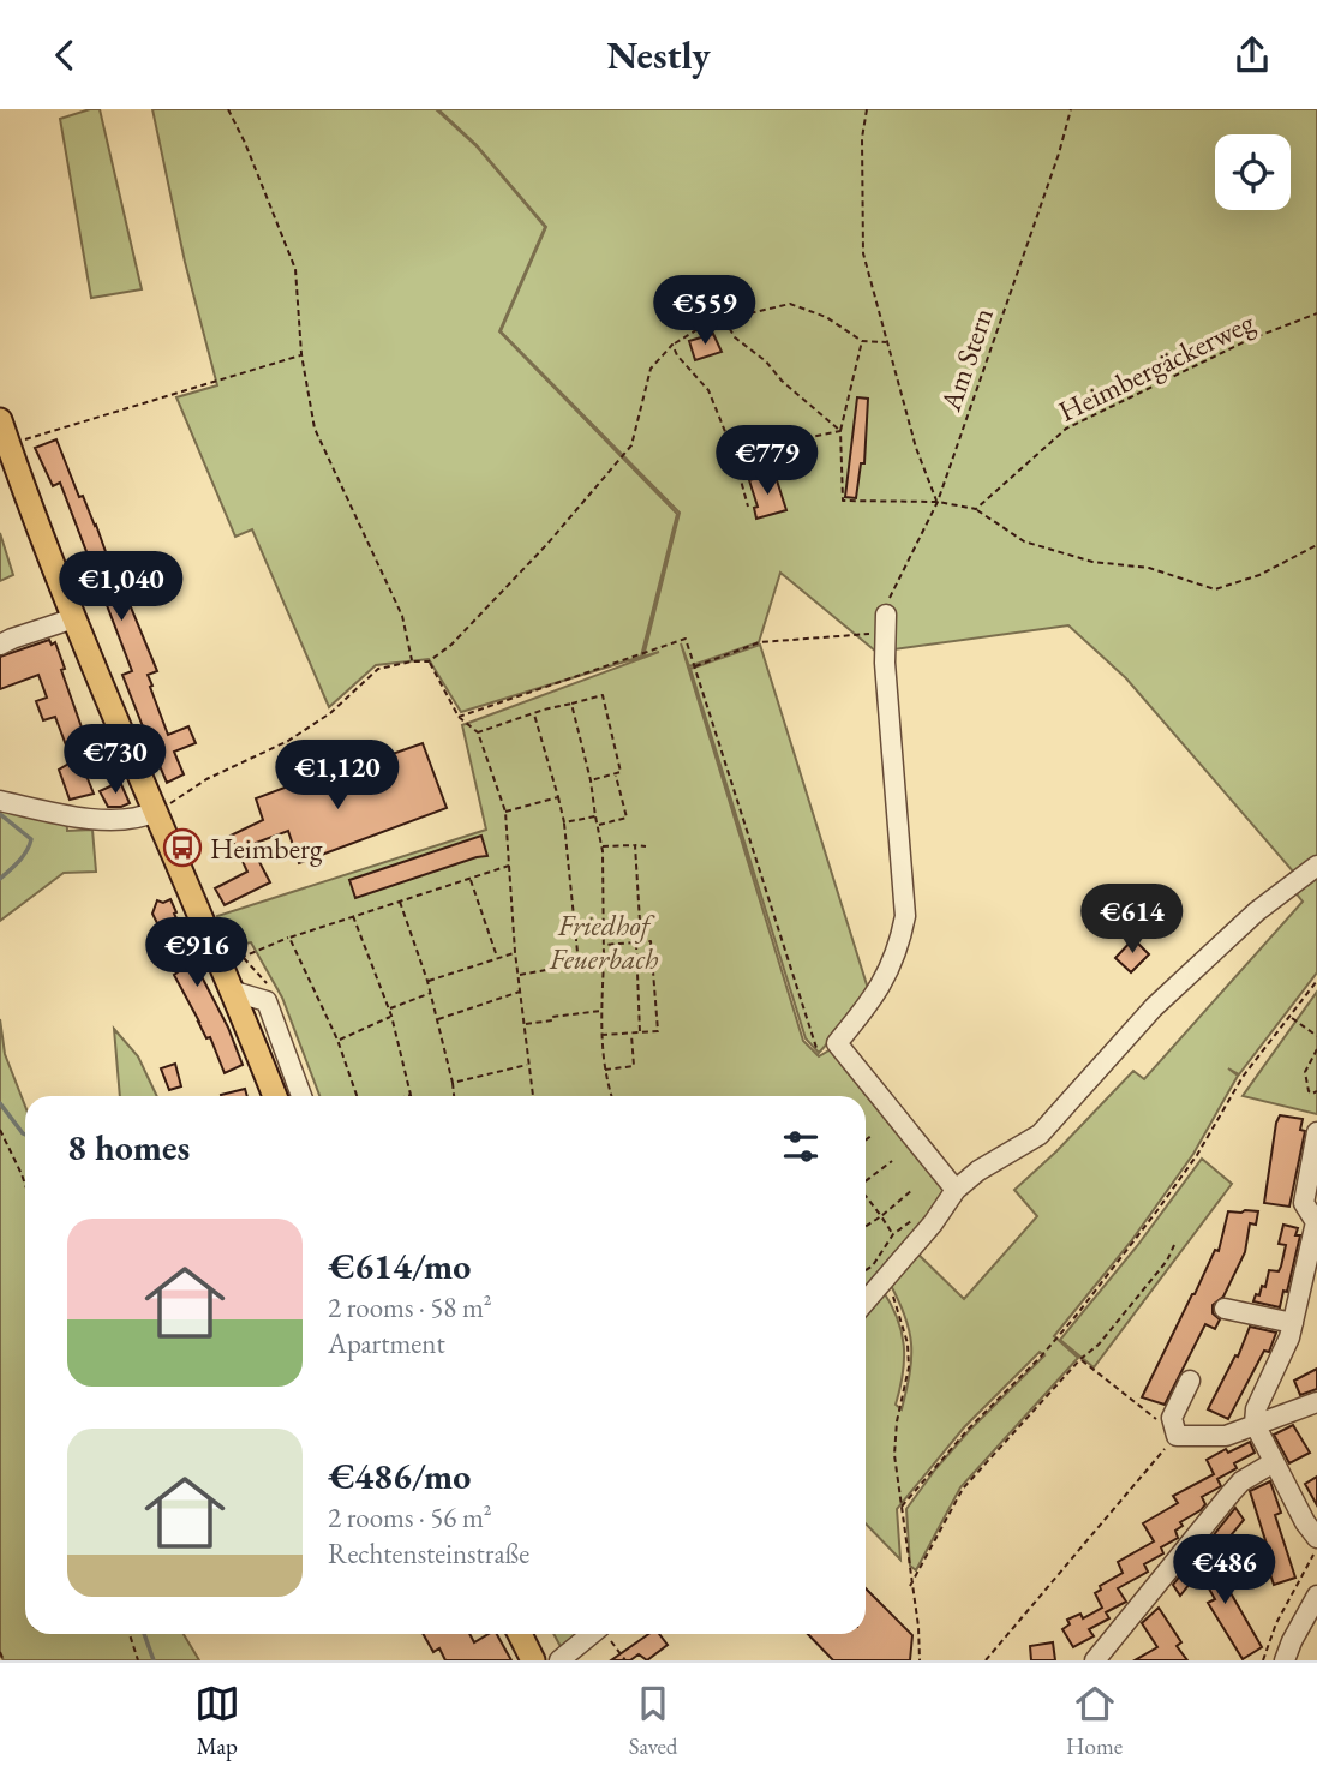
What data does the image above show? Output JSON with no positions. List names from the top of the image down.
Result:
{
  "streets": {
    "path": ["Am Stern", "Heimbergäckerweg"]
  },
  "parks": ["Friedhof Feuerbach"],
  "places": {
    "bus stop": ["Heimberg"]
  },
  "page": {
    "header": "Nestly",
    "price": [
      "€559",
      "€779",
      "€1,040",
      "€730",
      "€1,120",
      "€614",
      "€916",
      "€486"
    ],
    "heading": "8 homes",
    "list": [
      {
        "name": "€614/mo",
        "note": "2 rooms · 58 m² · Apartment"
      },
      {
        "name": "€486/mo",
        "note": "2 rooms · 56 m² · Rechtensteinstraße"
      }
    ],
    "tabs": ["Map", "Saved", "Home"]
  }
}
